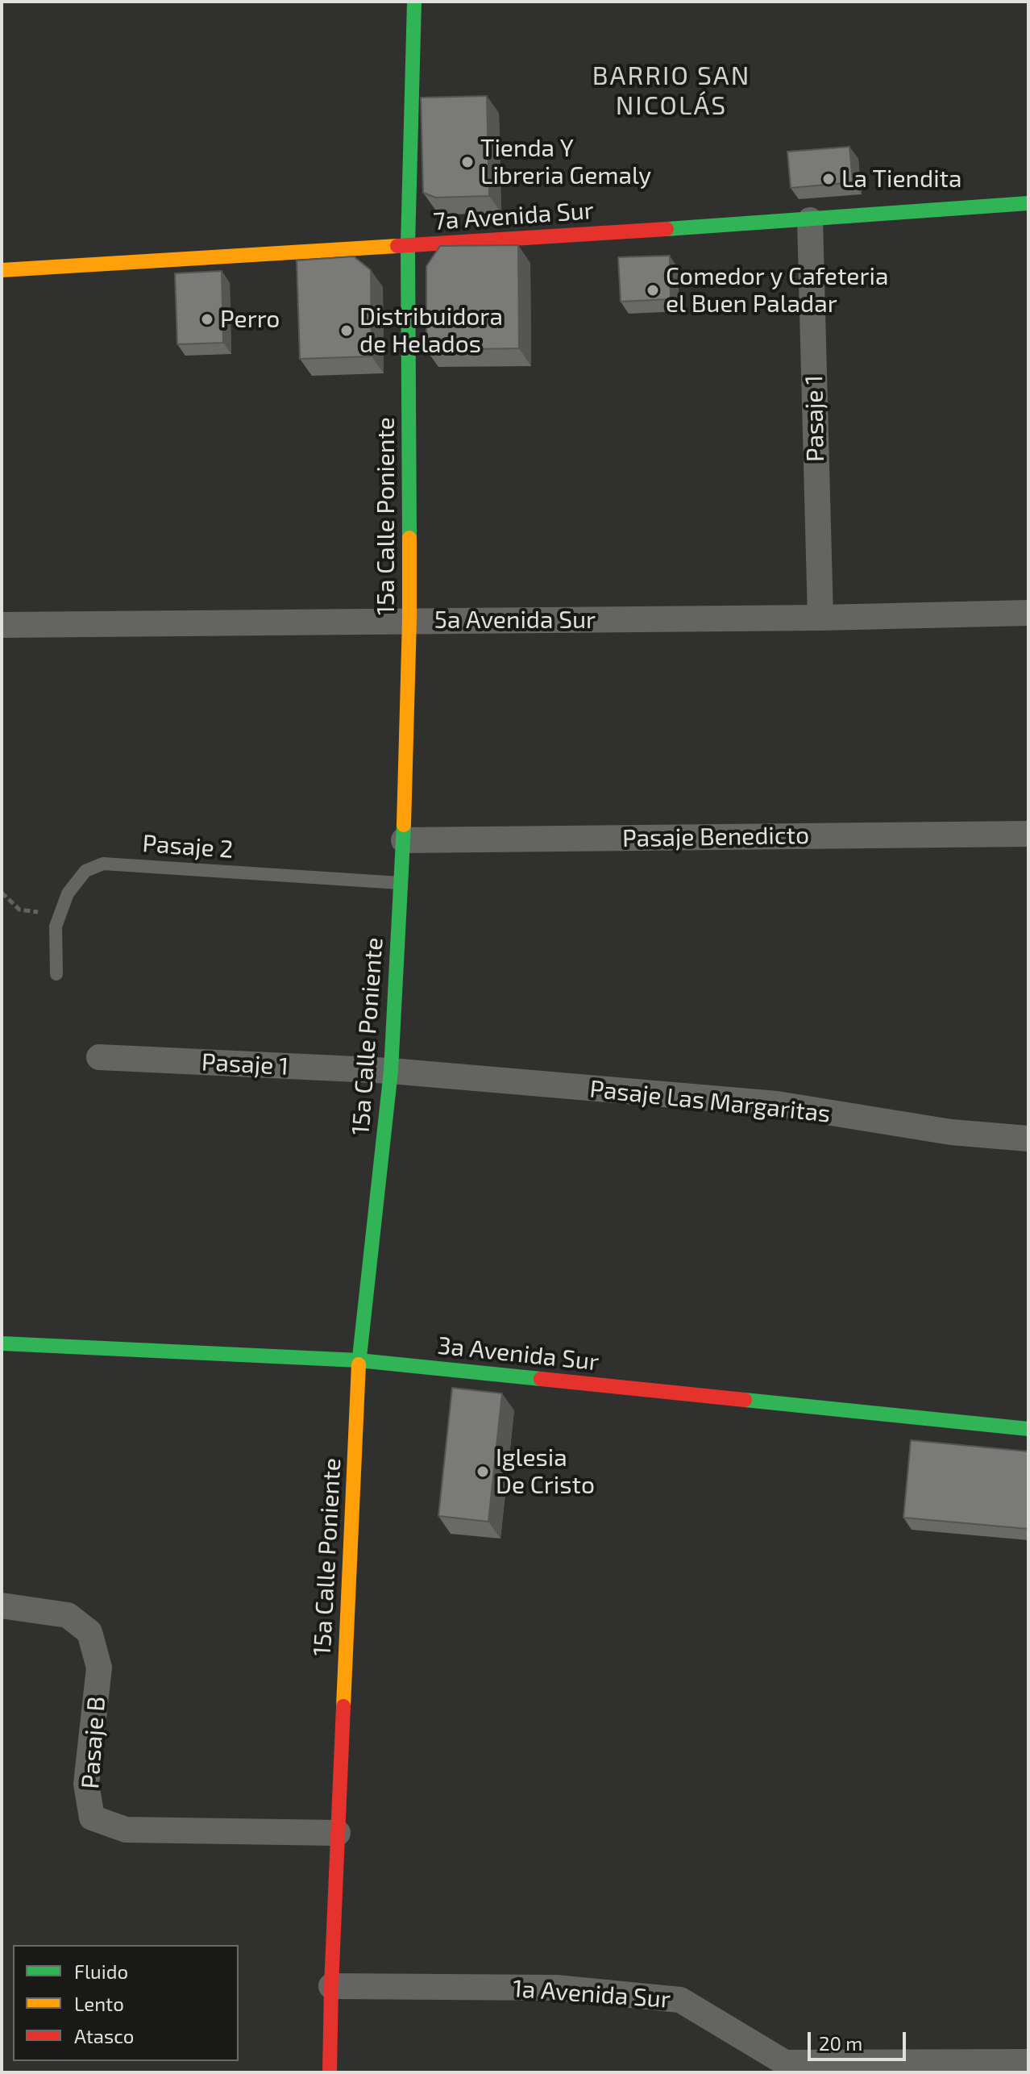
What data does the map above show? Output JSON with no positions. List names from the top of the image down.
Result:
{
  "streets": {
    "street": [
      "7a Avenida Sur",
      "Pasaje 1",
      "15a Calle Poniente",
      "5a Avenida Sur",
      "Pasaje Benedicto",
      "Pasaje Las Margaritas",
      "3a Avenida Sur",
      "Pasaje B",
      "1a Avenida Sur"
    ],
    "lane": ["Pasaje 2"]
  },
  "crossings": [
    ["7a Avenida Sur", "Pasaje 1"],
    ["7a Avenida Sur", "15a Calle Poniente"],
    ["Pasaje 1", "15a Calle Poniente"],
    ["Pasaje 1", "5a Avenida Sur"],
    ["Pasaje 1", "Pasaje Las Margaritas"],
    ["15a Calle Poniente", "5a Avenida Sur"],
    ["15a Calle Poniente", "Pasaje Benedicto"],
    ["15a Calle Poniente", "Pasaje 2"],
    ["15a Calle Poniente", "Pasaje Las Margaritas"],
    ["15a Calle Poniente", "3a Avenida Sur"],
    ["15a Calle Poniente", "Pasaje B"],
    ["15a Calle Poniente", "1a Avenida Sur"]
  ],
  "districts": ["BARRIO SAN NICOLÁS"],
  "places": [
    "Tienda Y Libreria Gemaly",
    "La Tiendita",
    "Comedor y Cafeteria el Buen Paladar",
    "Perro",
    "Distribuidora de Helados",
    "Iglesia De Cristo"
  ],
  "legend": ["Fluido", "Lento", "Atasco"],
  "scale_bar": "20 m"
}
